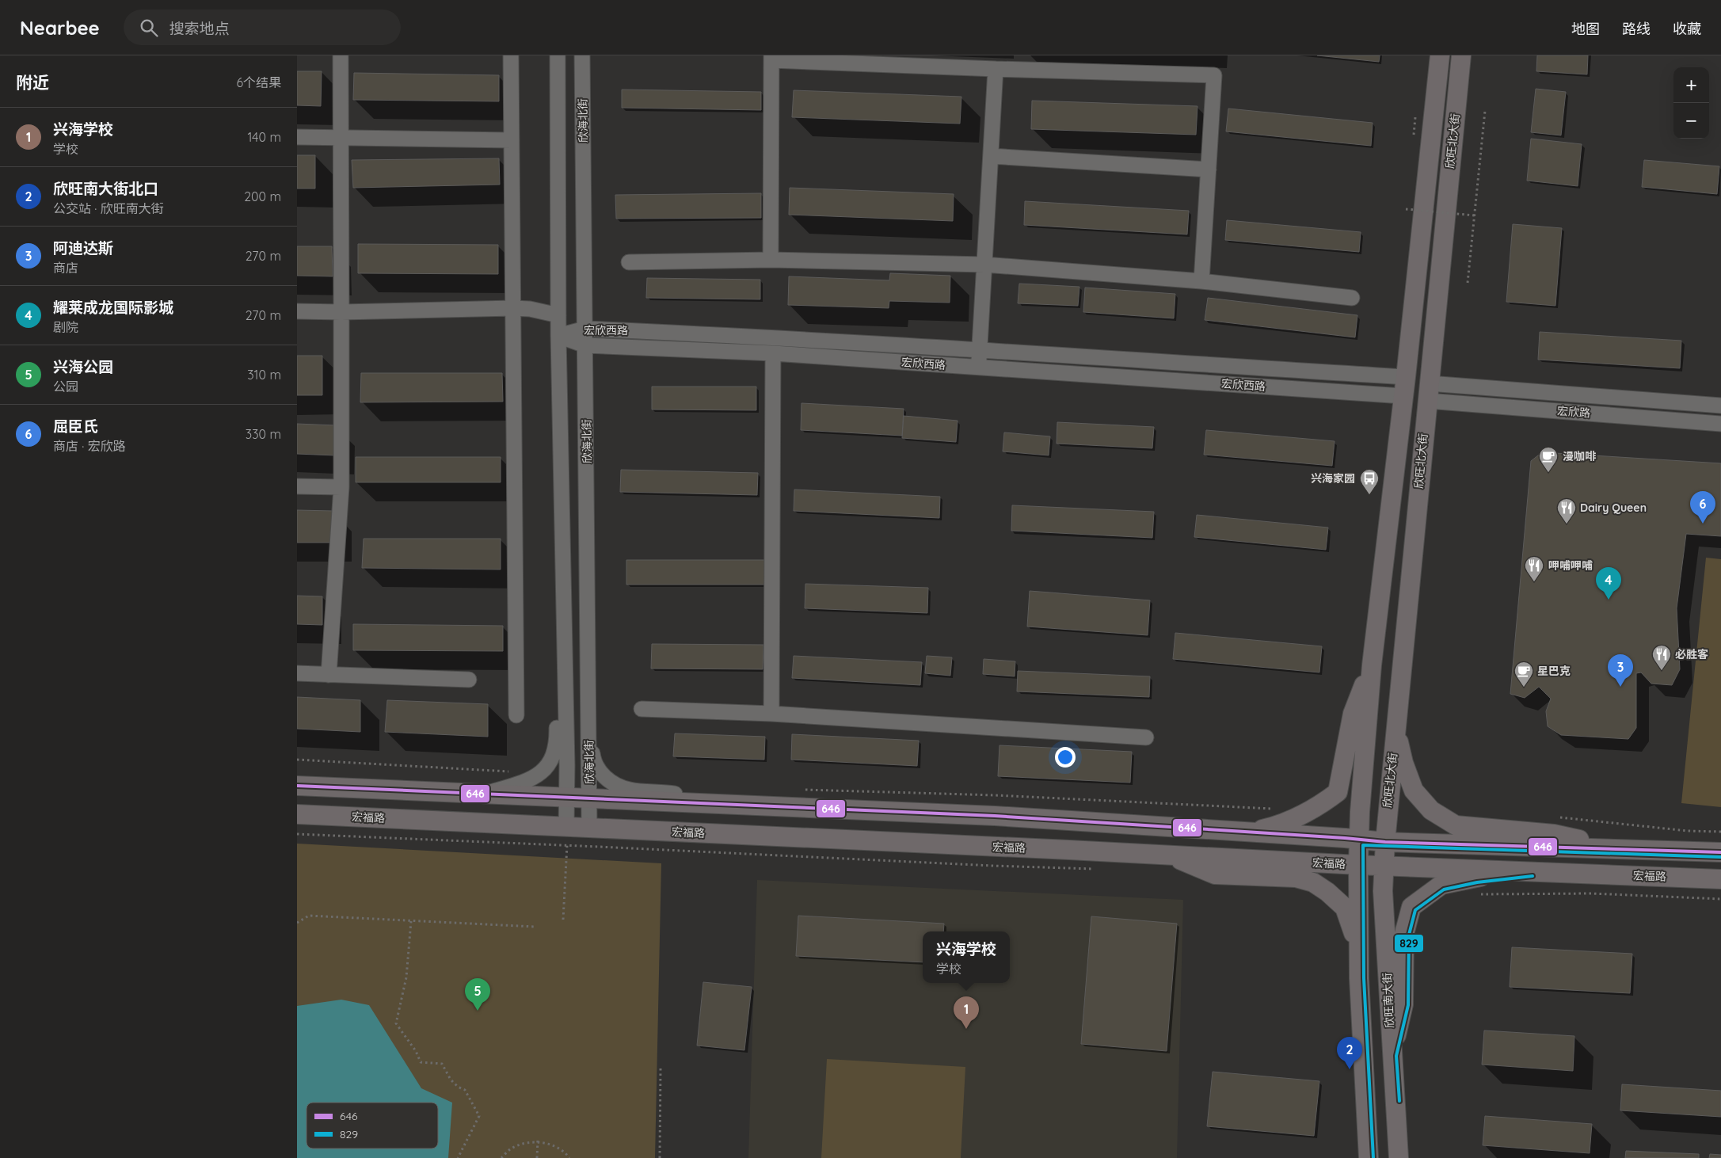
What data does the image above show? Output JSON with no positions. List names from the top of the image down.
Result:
{
  "streets": {
    "main road": ["欣旺北大街", "宏福路", "欣旺南大街"],
    "street": ["欣海北街", "宏欣西路", "宏欣路"]
  },
  "crossings": [
    ["欣海北街", "宏欣西路"],
    ["欣海北街", "宏福路"],
    ["欣旺北大街", "宏欣西路"],
    ["欣旺北大街", "宏欣路"],
    ["欣旺北大街", "宏福路"],
    ["欣旺北大街", "欣旺南大街"],
    ["宏福路", "欣旺南大街"]
  ],
  "places": {
    "cafe": ["漫咖啡", "星巴克"],
    "bus stop": ["兴海家园"],
    "restaurant": ["Dairy Queen", "呷哺呷哺", "必胜客"]
  },
  "lines": ["transit line 646", "transit line 829"],
  "legend": ["646", "829"],
  "page": {
    "header": "Nearbee",
    "search": "搜索地点",
    "nav": ["地图", "路线", "收藏"],
    "heading": ["附近", "6个结果"],
    "map_buttons": ["+", "−"],
    "list": [
      {
        "mark": "1",
        "name": "兴海学校",
        "note": "学校",
        "value": "140 m"
      },
      {
        "mark": "2",
        "name": "欣旺南大街北口",
        "note": "公交站 · 欣旺南大街",
        "value": "200 m"
      },
      {
        "mark": "3",
        "name": "阿迪达斯",
        "note": "商店",
        "value": "270 m"
      },
      {
        "mark": "4",
        "name": "耀莱成龙国际影城",
        "note": "剧院",
        "value": "270 m"
      },
      {
        "mark": "5",
        "name": "兴海公园",
        "note": "公园",
        "value": "310 m"
      },
      {
        "mark": "6",
        "name": "屈臣氏",
        "note": "商店 · 宏欣路",
        "value": "330 m"
      }
    ],
    "pins": [
      "6",
      "4",
      "3",
      "5",
      "1",
      "2"
    ],
    "popup": ["兴海学校", "学校"]
  }
}
